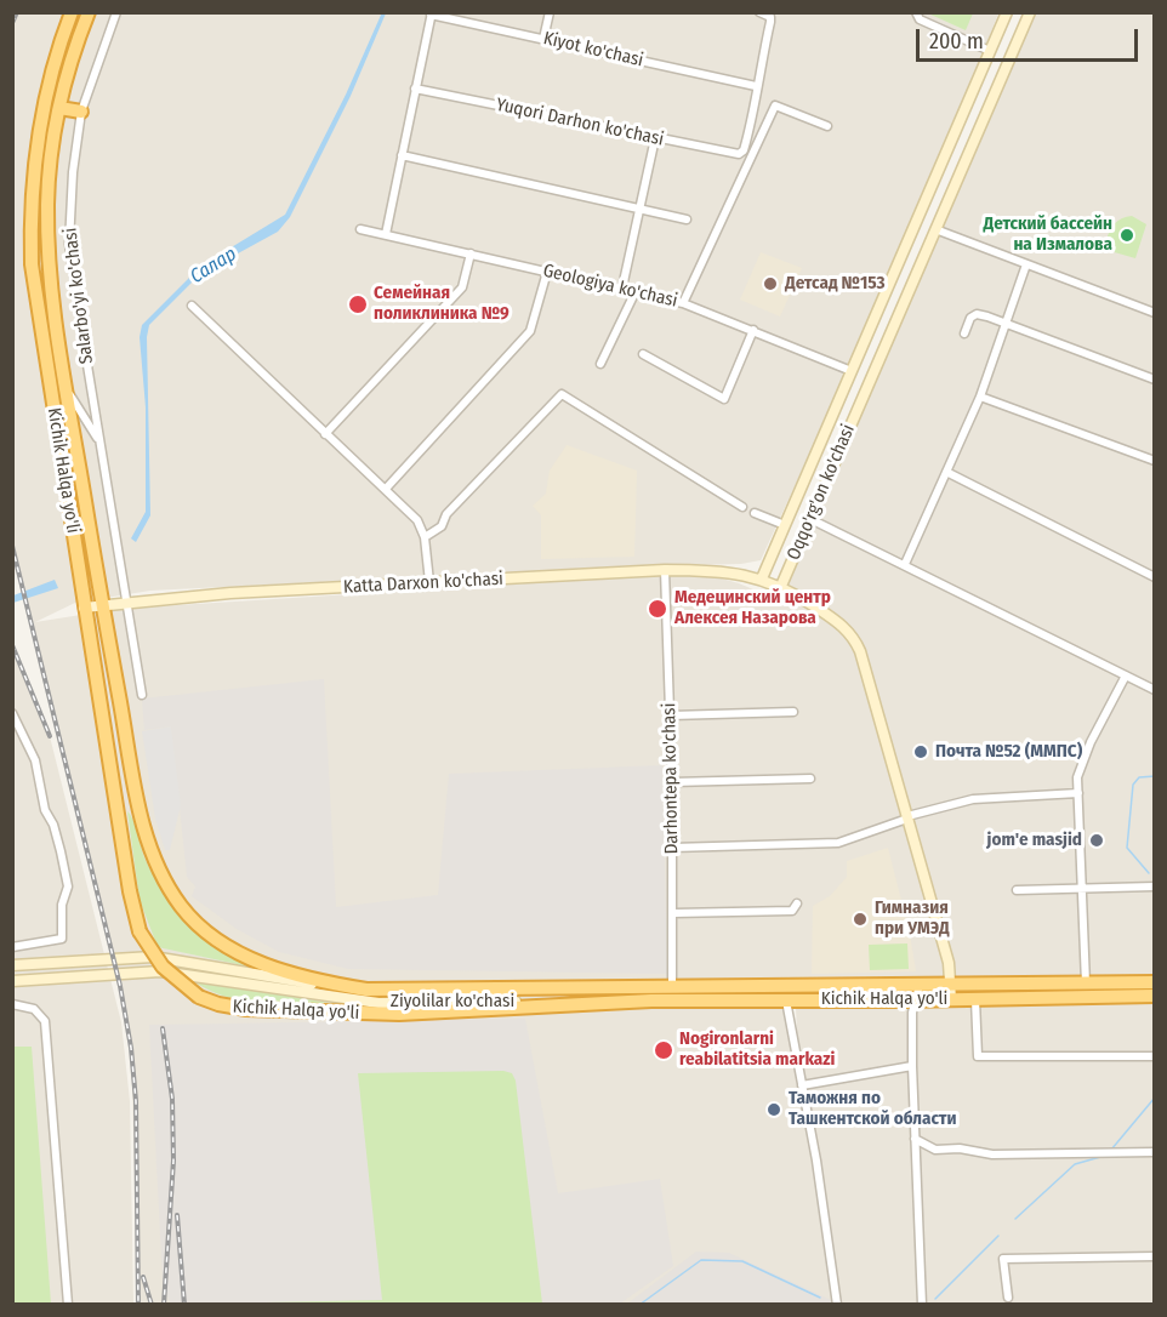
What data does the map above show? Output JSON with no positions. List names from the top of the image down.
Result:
{
  "streets": {
    "highway": ["Kichik Halqa yo'li"],
    "main road": ["Oqqo'rg'on ko'chasi", "Katta Darxon ko'chasi", "Ziyolilar ko'chasi"],
    "street": [
      "Kiyot ko'chasi",
      "Yuqori Darhon ko'chasi",
      "Geologiya ko'chasi",
      "Salarbo'yi ko'chasi",
      "Darhontepa ko'chasi"
    ]
  },
  "crossings": [
    ["Kiyot ko'chasi", "Yuqori Darhon ko'chasi"],
    ["Geologiya ko'chasi", "Oqqo'rg'on ko'chasi"],
    ["Salarbo'yi ko'chasi", "Katta Darxon ko'chasi"],
    ["Kichik Halqa yo'li", "Katta Darxon ko'chasi"],
    ["Kichik Halqa yo'li", "Darhontepa ko'chasi"],
    ["Kichik Halqa yo'li", "Ziyolilar ko'chasi"],
    ["Oqqo'rg'on ko'chasi", "Katta Darxon ko'chasi"],
    ["Katta Darxon ko'chasi", "Darhontepa ko'chasi"]
  ],
  "water": ["Салар"],
  "places": [
    "Детский бассейн на Измалова",
    "Детсад №153",
    "Семейная поликлиника №9",
    "Медецинский центр Алексея Назарова",
    "Почта №52 (ММПС)",
    "jom'e masjid",
    "Гимназия при УМЭД",
    "Nogironlarni reabilatitsia markazi",
    "Таможня по Ташкентской области"
  ],
  "scale_bar": "200 m"
}
